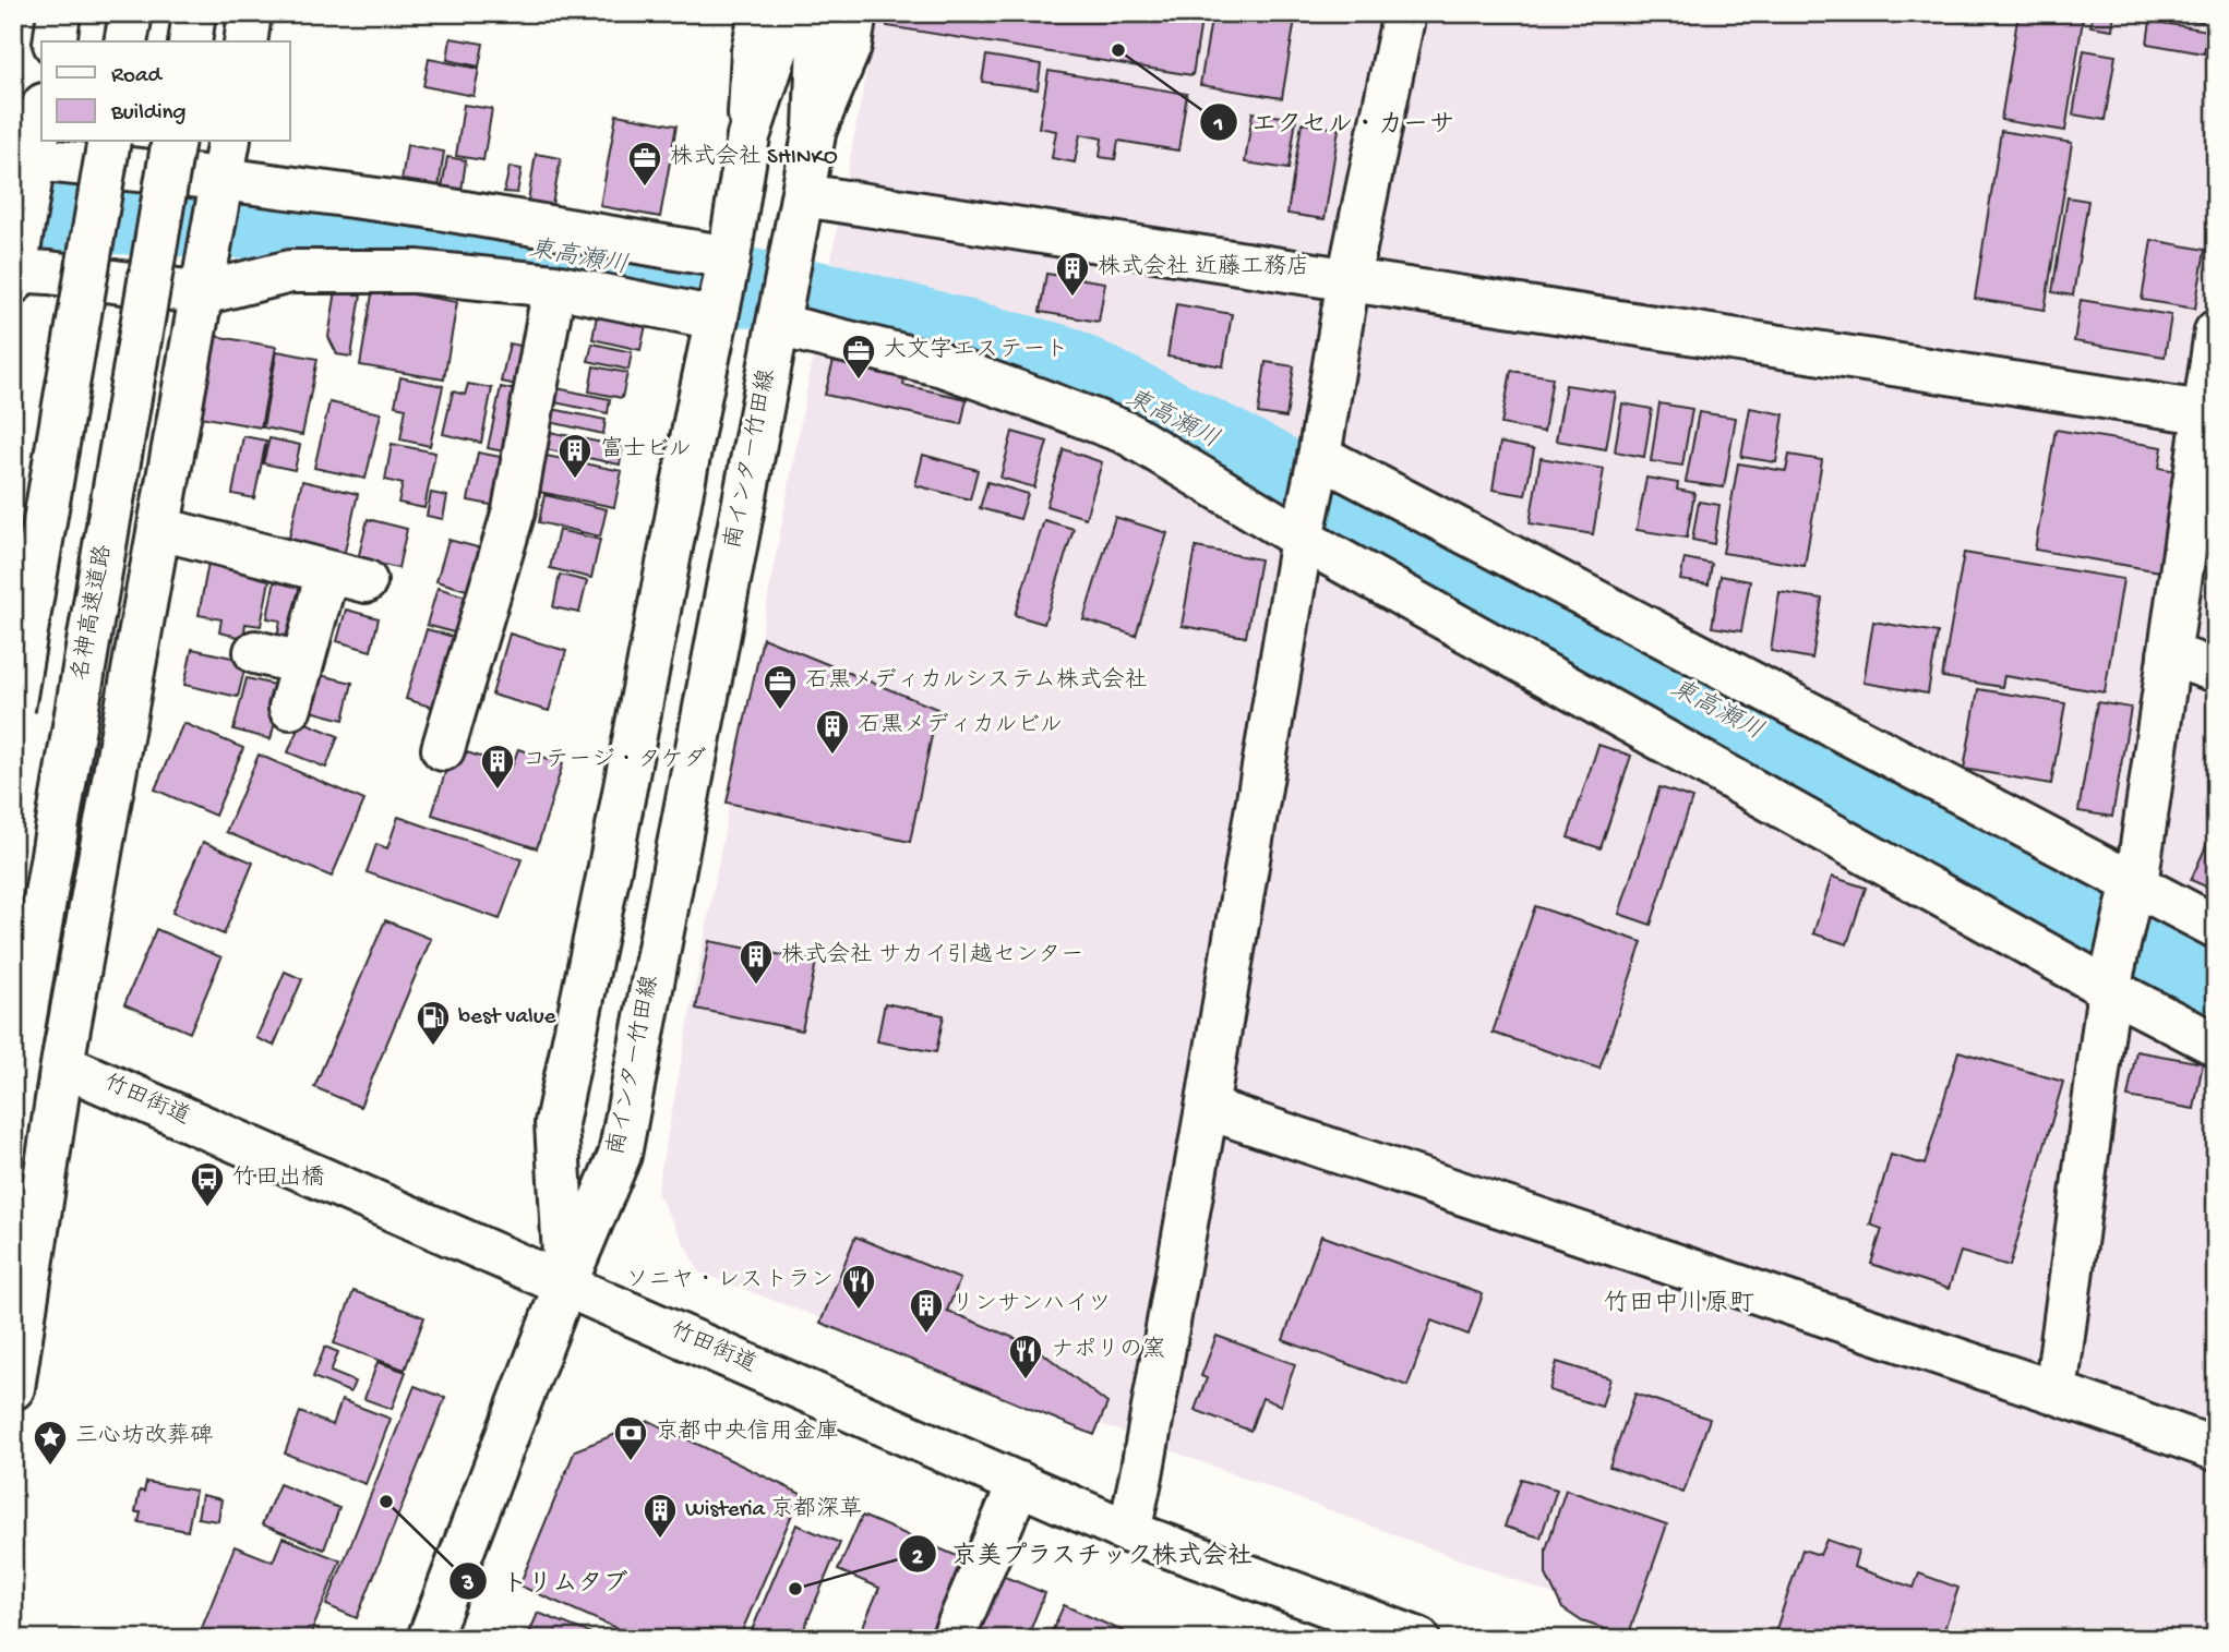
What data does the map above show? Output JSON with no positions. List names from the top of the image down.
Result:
{
  "streets": {
    "main road": ["南インター竹田線", "名神高速道路", "竹田街道"]
  },
  "crossings": [
    ["南インター竹田線", "竹田街道"]
  ],
  "districts": ["竹田中川原町"],
  "water": ["東高瀬川"],
  "places": {
    "other": ["エクセル・カーサ", "トリムタブ", "京美プラスチック株式会社"],
    "office": ["株式会社 SHINKO", "大文字エステート", "石黒メディカルシステム株式会社"],
    "building": [
      "株式会社 近藤工務店",
      "富士ビル",
      "石黒メディカルビル",
      "コテージ・タケダ",
      "株式会社 サカイ引越センター",
      "リンサンハイツ",
      "Wisteria 京都深草"
    ],
    "fuel station": ["best value"],
    "bus stop": ["竹田出橋"],
    "restaurant": ["ソニヤ・レストラン", "ナポリの窯"],
    "bank": ["京都中央信用金庫"],
    "place": ["三心坊改葬碑"]
  },
  "legend": ["Road", "Building"]
}
